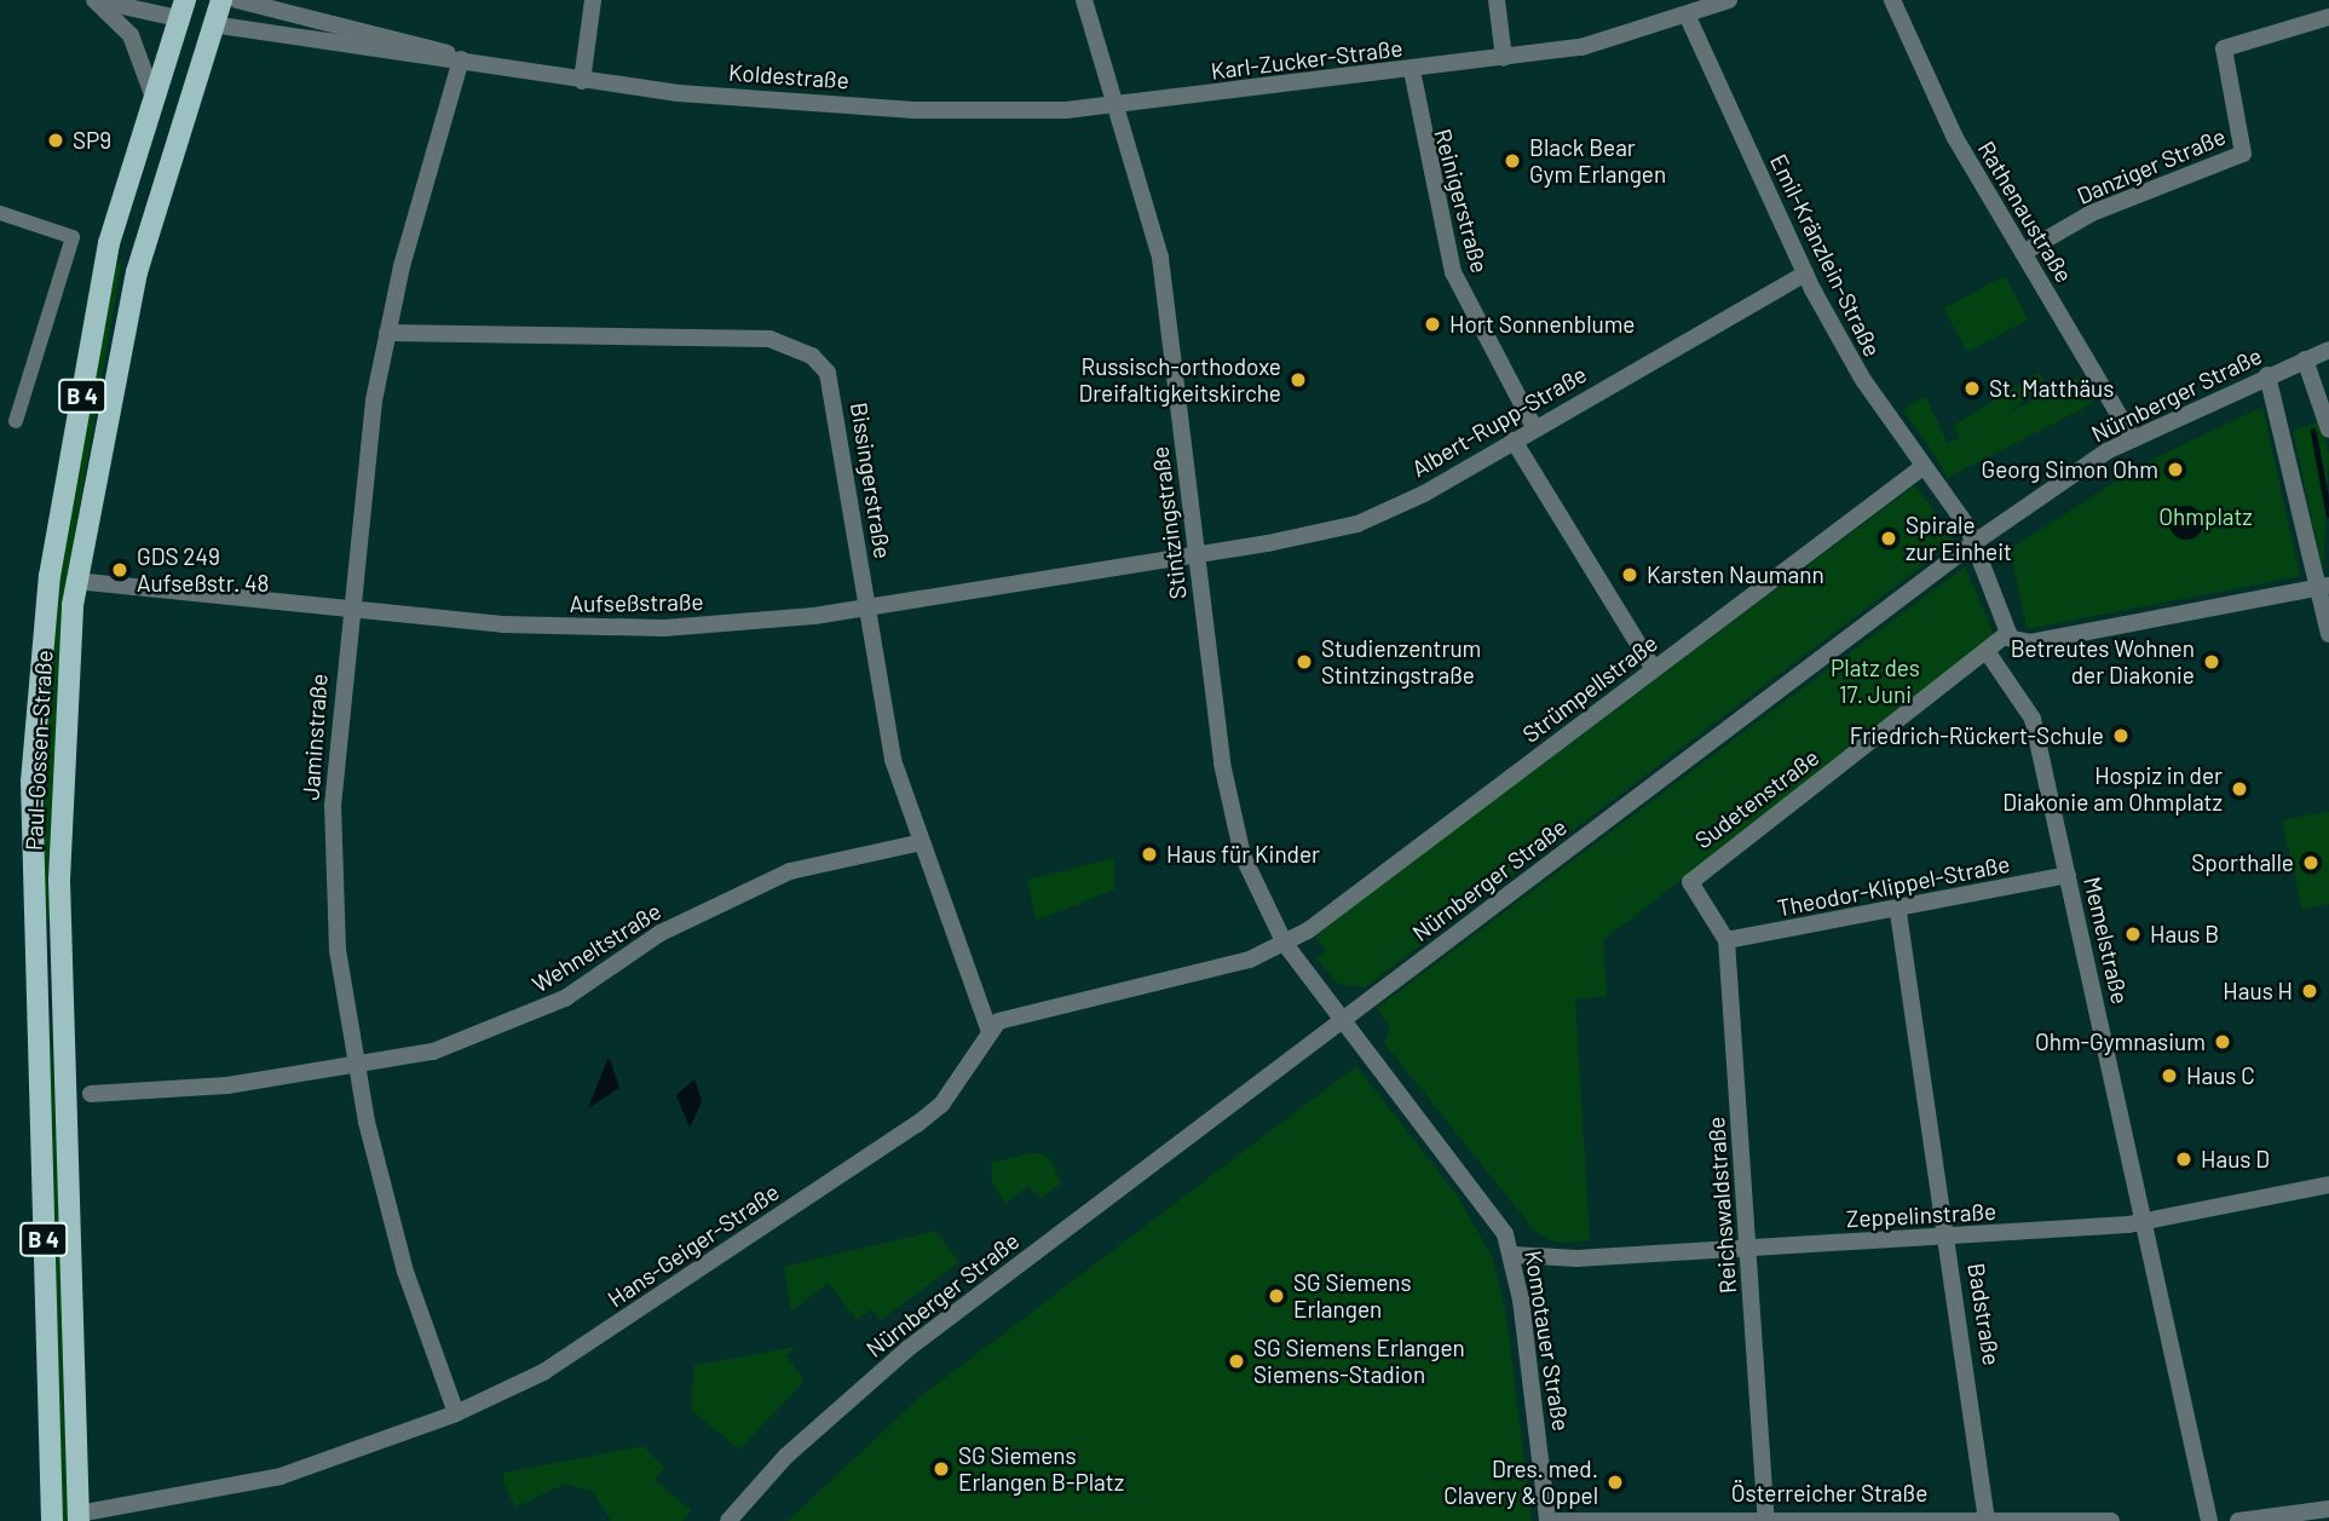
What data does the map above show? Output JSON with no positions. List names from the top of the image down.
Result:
{
  "streets": {
    "main road": ["Koldestraße", "B 4", "Paul-Gossen-Straße"],
    "street": [
      "Karl-Zucker-Straße",
      "Danziger Straße",
      "Reinigerstraße",
      "Rathenaustraße",
      "Emil-Kränzlein-Straße",
      "Nürnberger Straße",
      "Albert-Rupp-Straße",
      "Bissingerstraße",
      "Stintzingstraße",
      "Aufseßstraße",
      "Strümpellstraße",
      "Jaminstraße",
      "Sudetenstraße",
      "Theodor-Klippel-Straße",
      "Memelstraße",
      "Wehneltstraße",
      "Reichswaldstraße",
      "Zeppelinstraße",
      "Hans-Geiger-Straße",
      "Badstraße",
      "Komotauer Straße",
      "Österreicher Straße"
    ]
  },
  "crossings": [
    ["Karl-Zucker-Straße", "Koldestraße"],
    ["Karl-Zucker-Straße", "Reinigerstraße"],
    ["Karl-Zucker-Straße", "Emil-Kränzlein-Straße"],
    ["Karl-Zucker-Straße", "Stintzingstraße"],
    ["Koldestraße", "Stintzingstraße"],
    ["Koldestraße", "Jaminstraße"],
    ["Koldestraße", "Paul-Gossen-Straße"],
    ["Danziger Straße", "Rathenaustraße"],
    ["Reinigerstraße", "Albert-Rupp-Straße"],
    ["Rathenaustraße", "Nürnberger Straße"],
    ["Emil-Kränzlein-Straße", "Nürnberger Straße"],
    ["Emil-Kränzlein-Straße", "Albert-Rupp-Straße"],
    ["Emil-Kränzlein-Straße", "Strümpellstraße"],
    ["Nürnberger Straße", "Stintzingstraße"],
    ["Nürnberger Straße", "Komotauer Straße"],
    ["Albert-Rupp-Straße", "Stintzingstraße"],
    ["Albert-Rupp-Straße", "Aufseßstraße"],
    ["Bissingerstraße", "Aufseßstraße"],
    ["Bissingerstraße", "Jaminstraße"],
    ["Bissingerstraße", "Wehneltstraße"],
    ["Bissingerstraße", "Hans-Geiger-Straße"],
    ["Stintzingstraße", "Aufseßstraße"],
    ["Stintzingstraße", "Strümpellstraße"],
    ["Stintzingstraße", "Komotauer Straße"],
    ["Aufseßstraße", "Jaminstraße"],
    ["Aufseßstraße", "Paul-Gossen-Straße"],
    ["Jaminstraße", "Wehneltstraße"],
    ["Jaminstraße", "Hans-Geiger-Straße"],
    ["Paul-Gossen-Straße", "Hans-Geiger-Straße"],
    ["Sudetenstraße", "Theodor-Klippel-Straße"],
    ["Sudetenstraße", "Memelstraße"],
    ["Sudetenstraße", "Reichswaldstraße"],
    ["Theodor-Klippel-Straße", "Memelstraße"],
    ["Theodor-Klippel-Straße", "Reichswaldstraße"],
    ["Theodor-Klippel-Straße", "Badstraße"],
    ["Memelstraße", "Zeppelinstraße"],
    ["Reichswaldstraße", "Zeppelinstraße"],
    ["Reichswaldstraße", "Österreicher Straße"],
    ["Zeppelinstraße", "Badstraße"],
    ["Zeppelinstraße", "Komotauer Straße"],
    ["Badstraße", "Österreicher Straße"],
    ["Komotauer Straße", "Österreicher Straße"]
  ],
  "parks": ["Ohmplatz", "Platz des 17. Juni"],
  "places": [
    "SP9",
    "Black Bear Gym Erlangen",
    "Hort Sonnenblume",
    "Russisch-orthodoxe Dreifaltigkeitskirche",
    "St. Matthäus",
    "Georg Simon Ohm",
    "Spirale zur Einheit",
    "GDS 249 Aufseßstr. 48",
    "Karsten Naumann",
    "Studienzentrum Stintzingstraße",
    "Betreutes Wohnen der Diakonie",
    "Friedrich-Rückert-Schule",
    "Hospiz in der Diakonie am Ohmplatz",
    "Haus für Kinder",
    "Sporthalle",
    "Haus B",
    "Haus H",
    "Ohm-Gymnasium",
    "Haus C",
    "Haus D",
    "SG Siemens Erlangen",
    "SG Siemens Erlangen Siemens-Stadion",
    "SG Siemens Erlangen B-Platz",
    "Dres. med. Clavery & Oppel"
  ]
}
